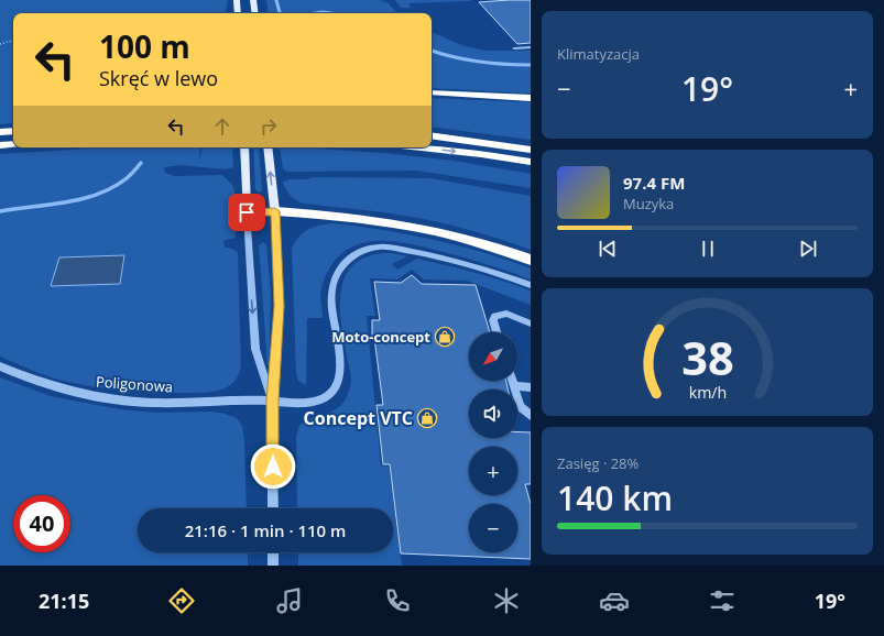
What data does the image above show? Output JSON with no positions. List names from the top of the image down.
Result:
{
  "streets": {
    "street": ["Poligonowa"]
  },
  "places": {
    "shop": ["Moto-concept", "Concept VTC"]
  },
  "north": "bottom left",
  "page": {
    "tile": [
      "Klimatyzacja",
      ["Zasięg · 28%", "140 km"]
    ],
    "turn": ["100 m", "Skręć w lewo"],
    "heat": ["−", "19°", "+"],
    "song": ["97.4 FM", "Muzyka"],
    "map_buttons": ["+", "−"],
    "limit": "40",
    "trip": "21:16 · 1 min · 110 m",
    "tabs": ["21:15", "19°"],
    "gauge": ["38", "km/h"]
  }
}
